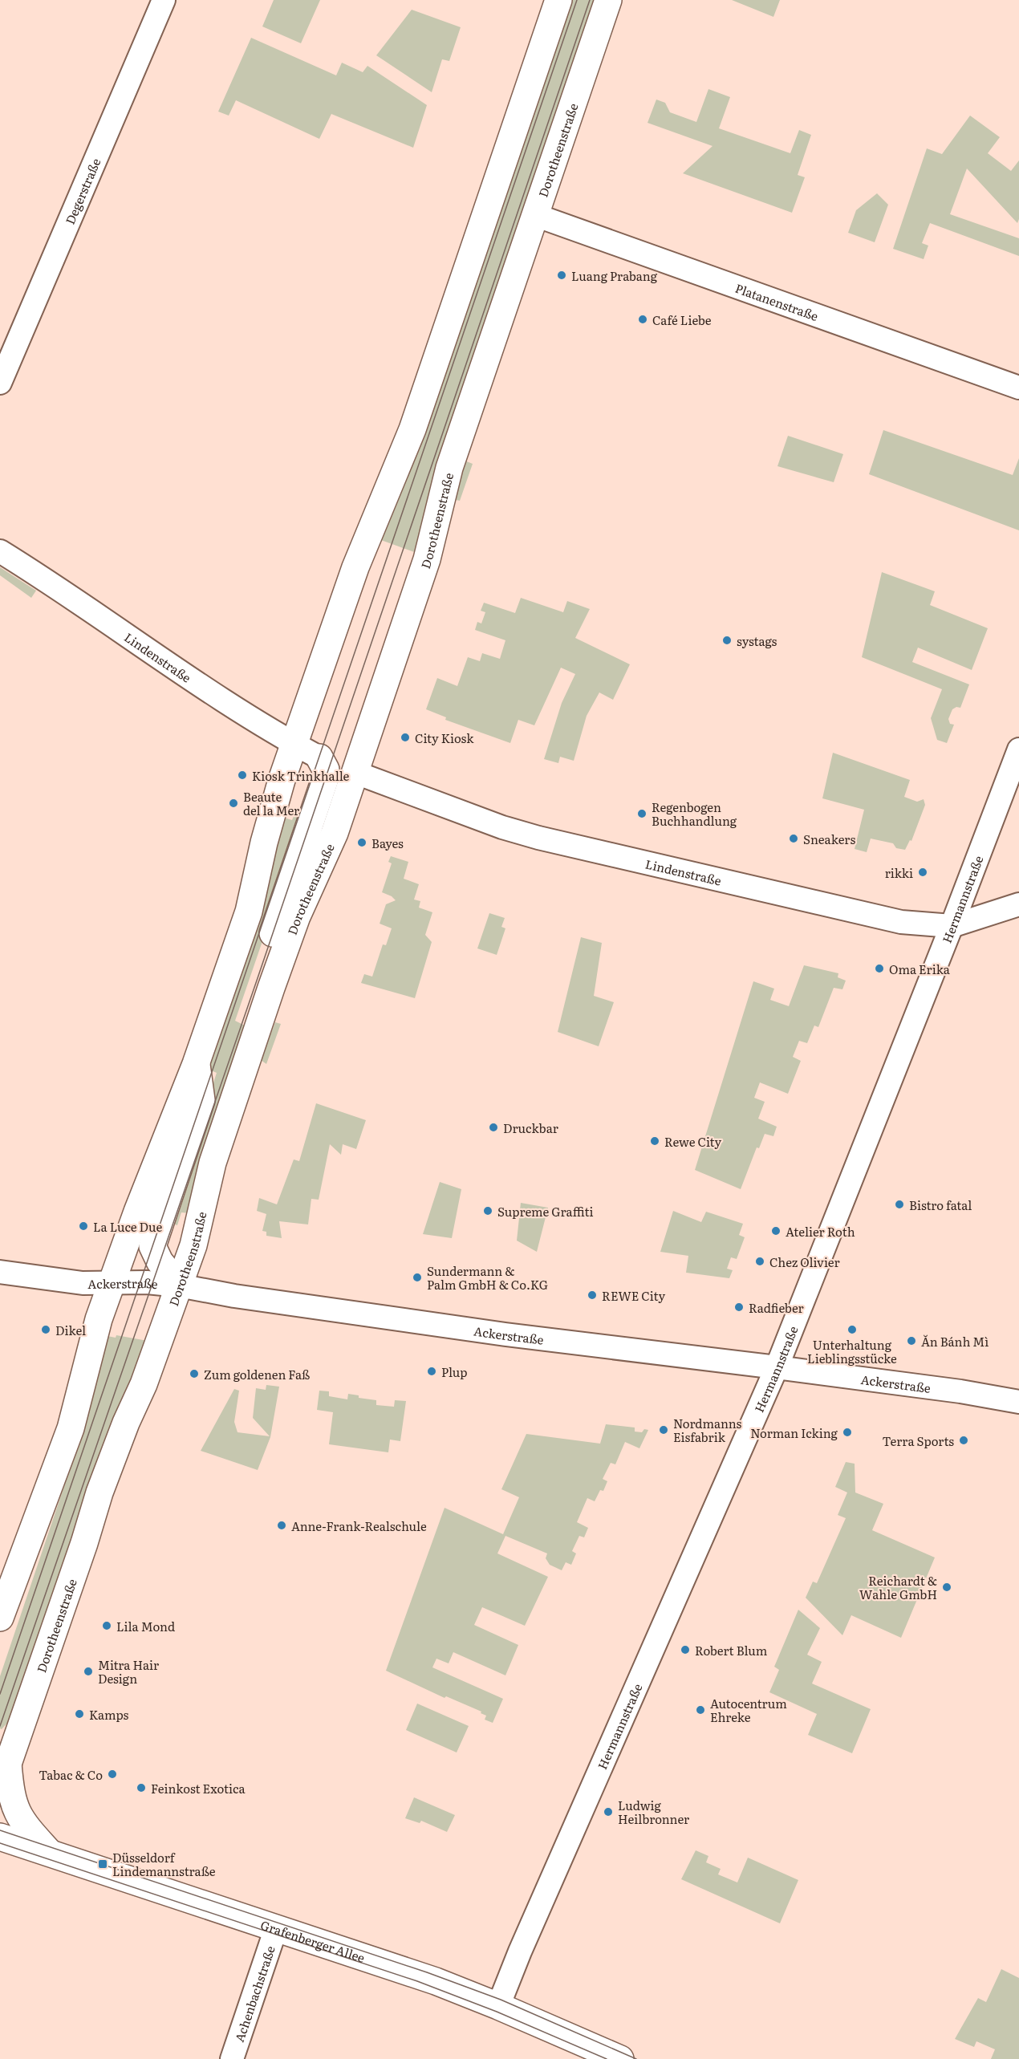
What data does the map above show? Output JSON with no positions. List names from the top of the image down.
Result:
{
  "streets": {
    "main road": ["Dorotheenstraße", "Grafenberger Allee"],
    "street": [
      "Degerstraße",
      "Platanenstraße",
      "Lindenstraße",
      "Hermannstraße",
      "Ackerstraße",
      "Achenbachstraße"
    ]
  },
  "crossings": [
    ["Dorotheenstraße", "Platanenstraße"],
    ["Dorotheenstraße", "Lindenstraße"],
    ["Dorotheenstraße", "Ackerstraße"],
    ["Lindenstraße", "Hermannstraße"],
    ["Hermannstraße", "Ackerstraße"],
    ["Hermannstraße", "Grafenberger Allee"],
    ["Grafenberger Allee", "Achenbachstraße"]
  ],
  "places": {
    "other": [
      "Luang Prabang",
      "Café Liebe",
      "systags",
      "City Kiosk",
      "Kiosk Trinkhalle",
      "Beaute del la Mer",
      "Regenbogen Buchhandlung",
      "Sneakers",
      "Bayes",
      "rikki",
      "Oma Erika",
      "Druckbar",
      "Rewe City",
      "Bistro fatal",
      "Supreme Graffiti",
      "La Luce Due",
      "Atelier Roth",
      "Chez Olivier",
      "Sundermann & Palm GmbH & Co.KG",
      "REWE City",
      "Radfieber",
      "Dikel",
      "Unterhaltung Lieblingsstücke",
      "Ăn Bánh Mì",
      "Plup",
      "Zum goldenen Faß",
      "Nordmanns Eisfabrik",
      "Norman Icking",
      "Terra Sports",
      "Anne-Frank-Realschule",
      "Reichardt & Wahle GmbH",
      "Lila Mond",
      "Robert Blum",
      "Mitra Hair Design",
      "Autocentrum Ehreke",
      "Kamps",
      "Tabac & Co",
      "Feinkost Exotica",
      "Ludwig Heilbronner"
    ],
    "transit": ["Düsseldorf Lindemannstraße"]
  }
}
